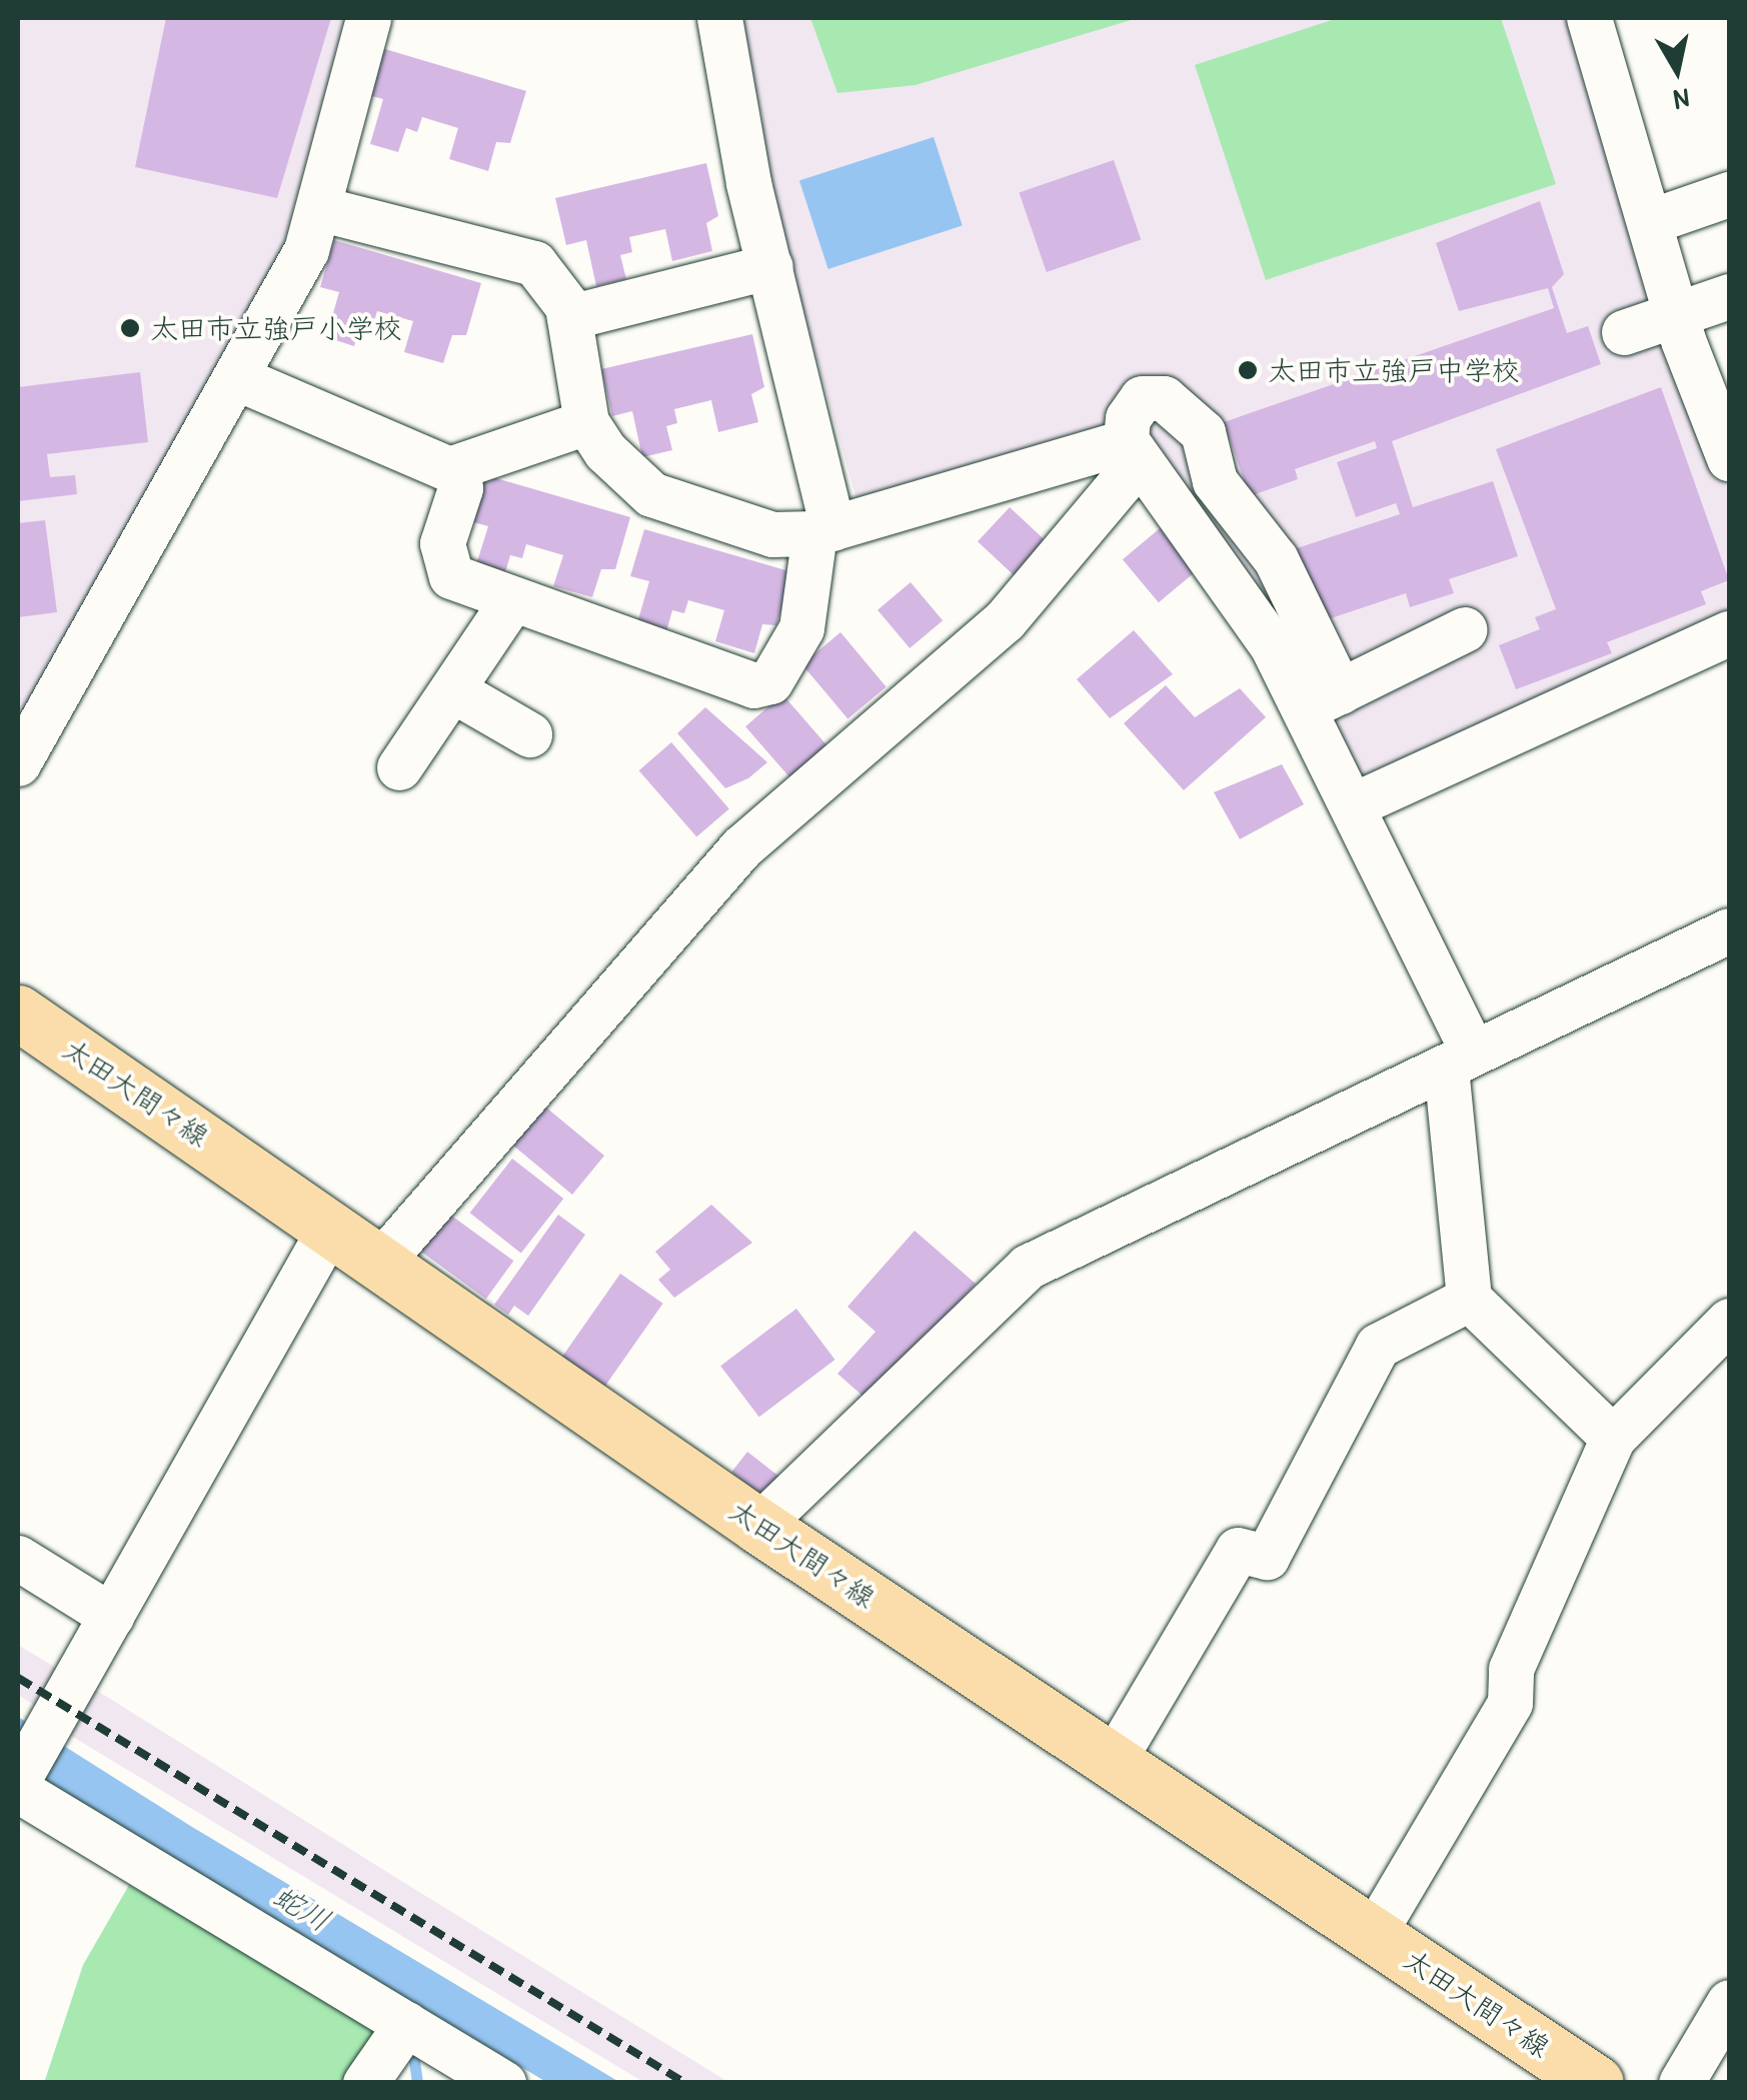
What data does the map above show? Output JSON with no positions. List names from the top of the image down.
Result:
{
  "streets": {
    "main road": ["太田大間々線"]
  },
  "water": ["蛇川"],
  "places": ["太田市立強戸小学校", "太田市立強戸中学校"],
  "north": "bottom"
}
